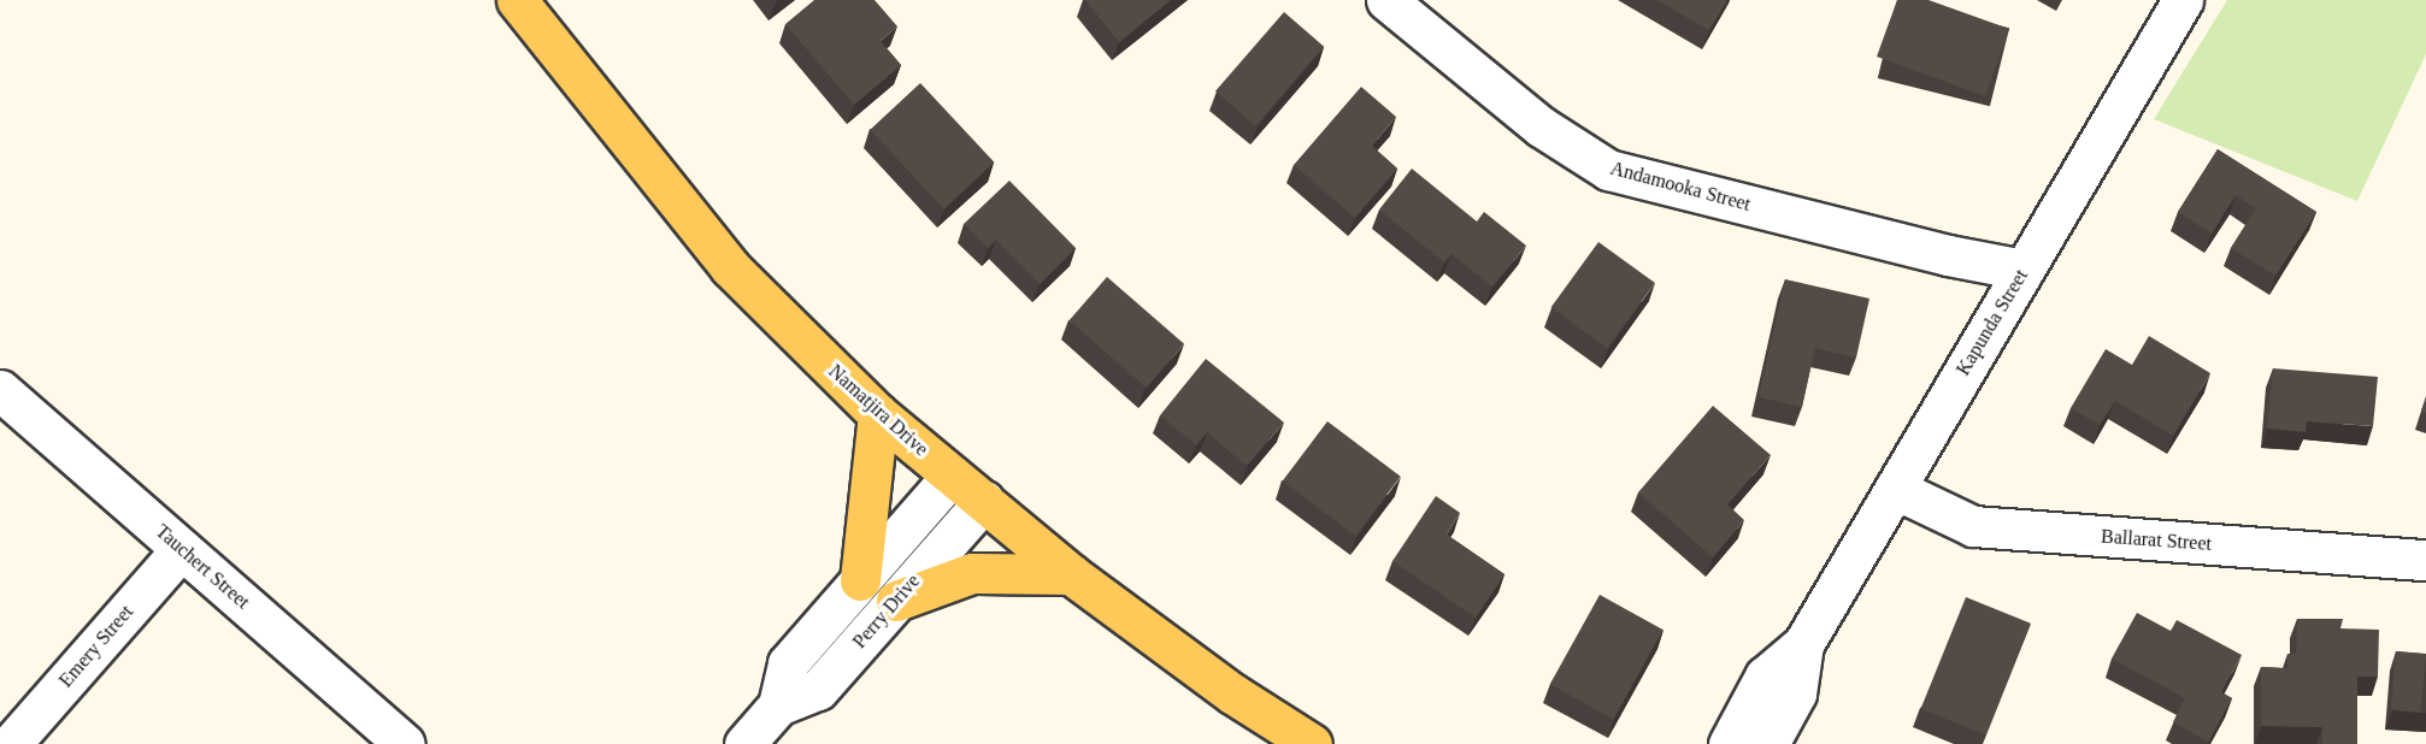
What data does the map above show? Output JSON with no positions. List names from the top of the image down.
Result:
{
  "streets": {
    "main road": ["Namatjira Drive"],
    "street": [
      "Andamooka Street",
      "Kapunda Street",
      "Ballarat Street",
      "Tauchert Street",
      "Perry Drive",
      "Emery Street"
    ]
  },
  "crossings": [
    ["Andamooka Street", "Kapunda Street"],
    ["Kapunda Street", "Ballarat Street"],
    ["Namatjira Drive", "Perry Drive"],
    ["Tauchert Street", "Emery Street"]
  ]
}
